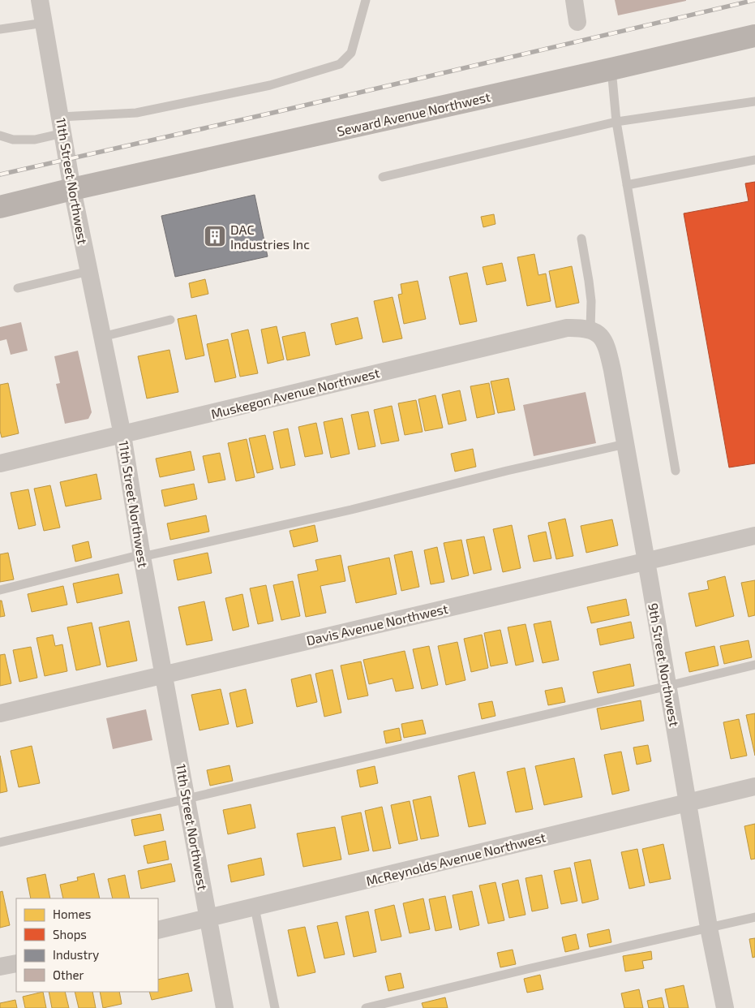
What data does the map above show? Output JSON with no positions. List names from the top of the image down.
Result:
{
  "streets": {
    "street": [
      "Seward Avenue Northwest",
      "11th Street Northwest",
      "Muskegon Avenue Northwest",
      "Davis Avenue Northwest",
      "9th Street Northwest",
      "McReynolds Avenue Northwest"
    ]
  },
  "crossings": [
    ["Seward Avenue Northwest", "11th Street Northwest"],
    ["11th Street Northwest", "Muskegon Avenue Northwest"],
    ["11th Street Northwest", "Davis Avenue Northwest"],
    ["11th Street Northwest", "McReynolds Avenue Northwest"],
    ["Muskegon Avenue Northwest", "9th Street Northwest"],
    ["Davis Avenue Northwest", "9th Street Northwest"],
    ["9th Street Northwest", "McReynolds Avenue Northwest"]
  ],
  "places": {
    "building": ["DAC Industries Inc"]
  },
  "legend": [
    "Homes",
    "Shops",
    "Industry",
    "Other"
  ]
}
